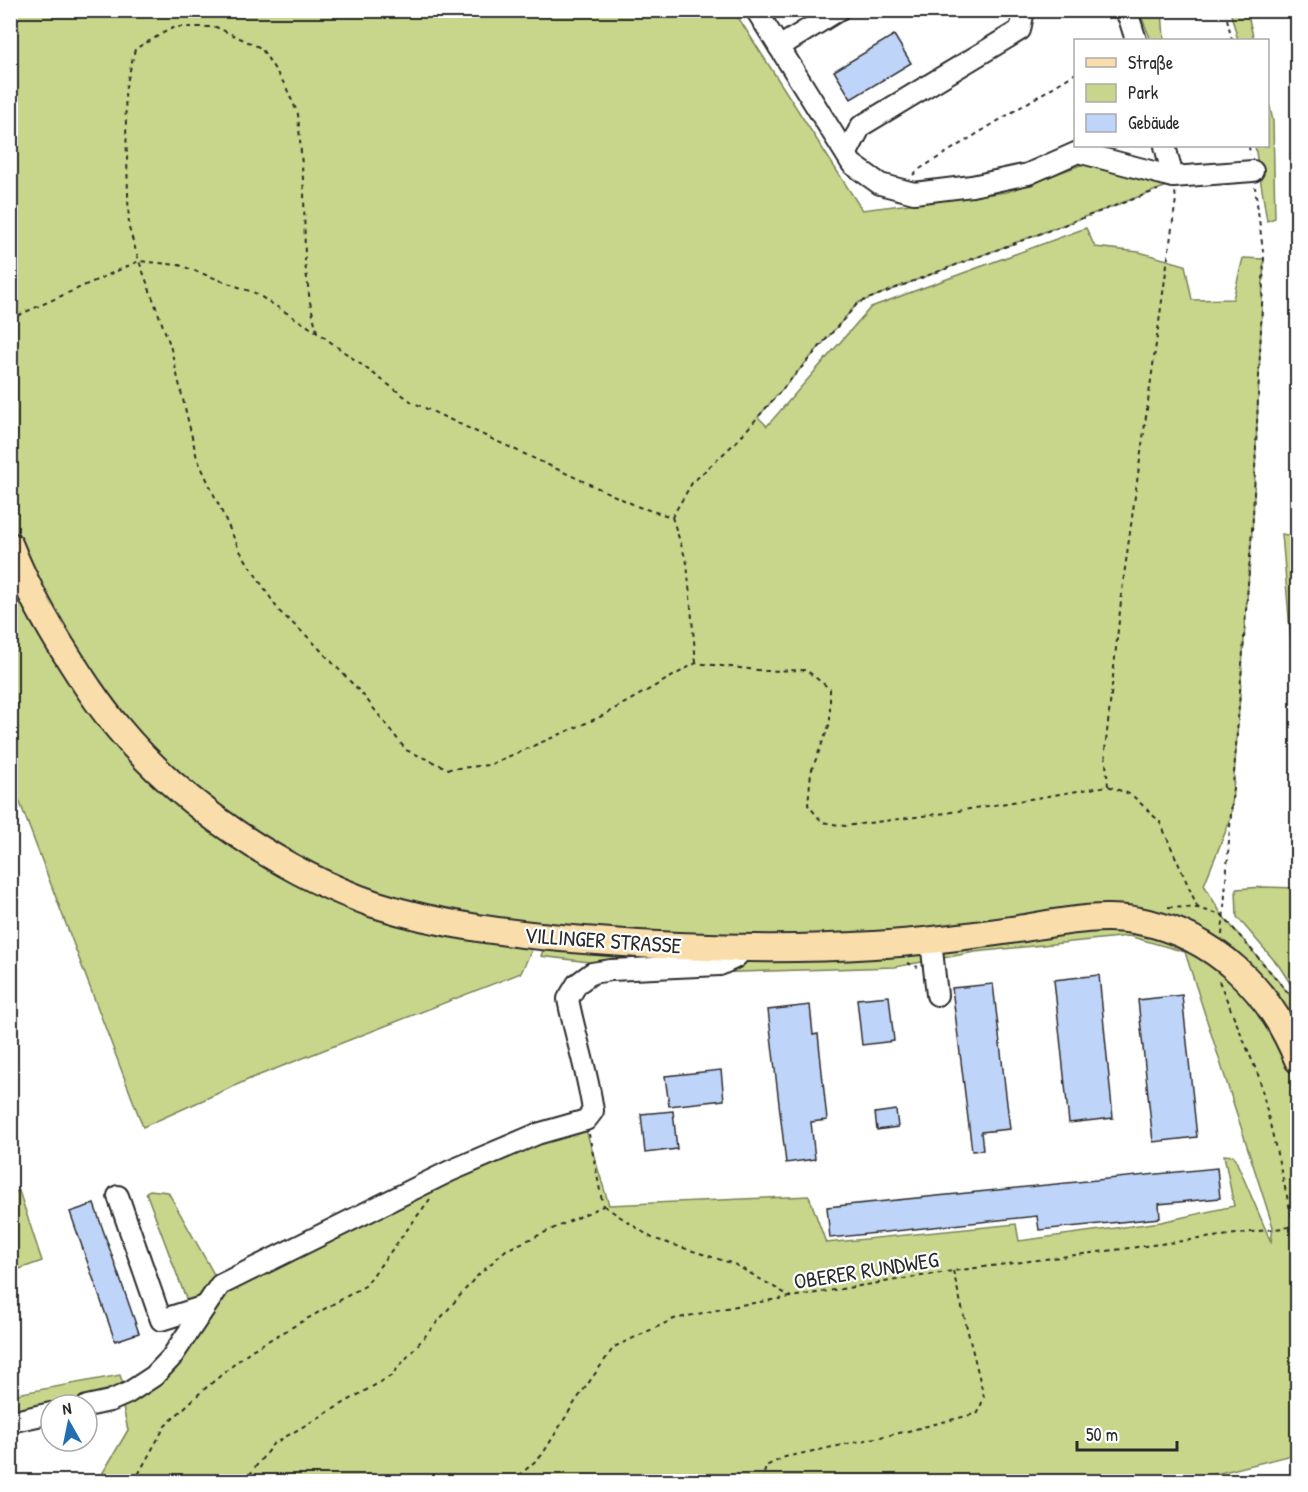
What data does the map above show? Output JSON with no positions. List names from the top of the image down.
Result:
{
  "streets": {
    "main road": ["VILLINGER STRASSE"],
    "path": ["OBERER RUNDWEG"]
  },
  "legend": ["Straße", "Park", "Gebäude"],
  "scale_bar": "50 m",
  "north": "top"
}
